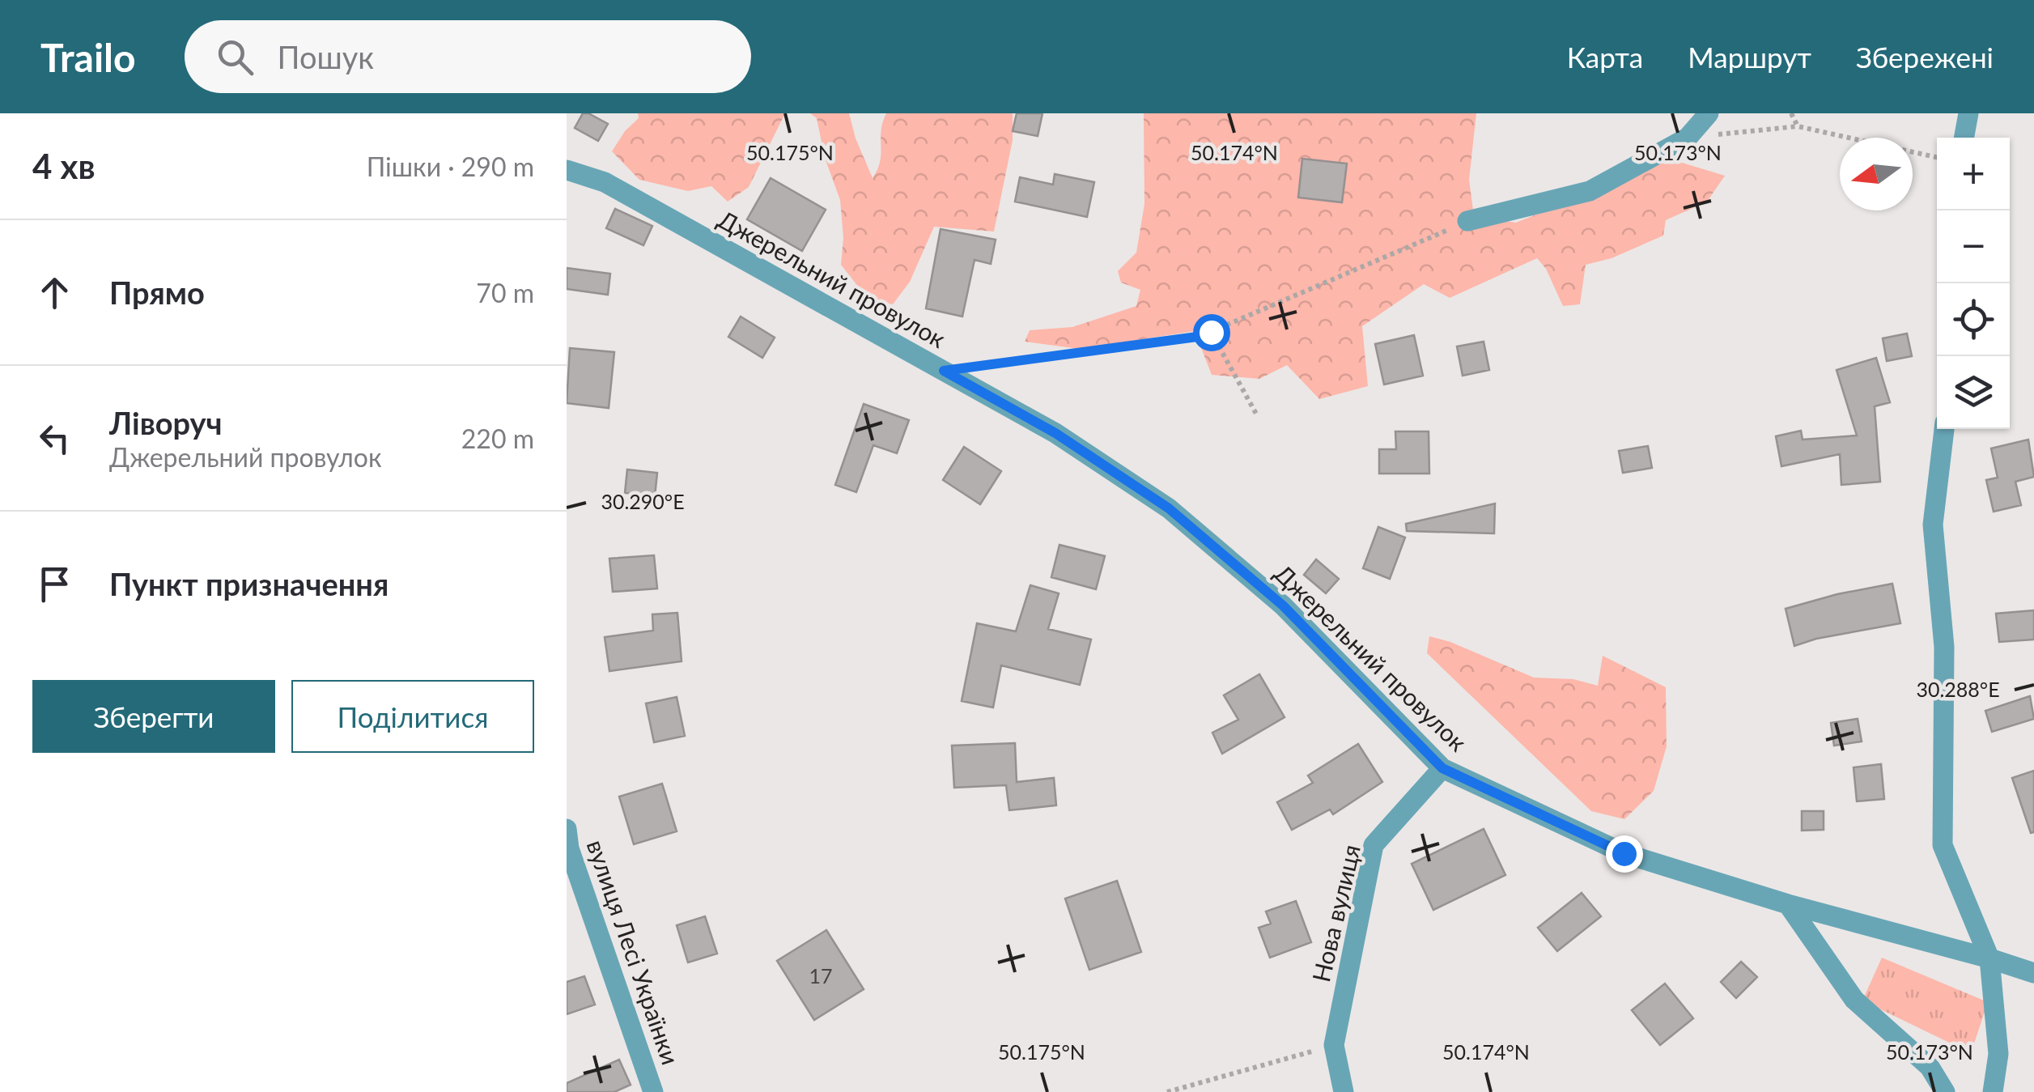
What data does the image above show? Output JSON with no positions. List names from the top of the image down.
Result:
{
  "streets": {
    "street": ["Джерельний провулок", "Нова вулиця", "вулиця Лесі Українки"]
  },
  "crossings": [
    ["Джерельний провулок", "Нова вулиця"]
  ],
  "house_numbers": ["17"],
  "north": "left",
  "page": {
    "header": "Trailo",
    "search": "Пошук",
    "nav": ["Карта", "Маршрут", "Збережені"],
    "heading": ["4 хв", "Пішки · 290 m"],
    "map_buttons": ["+", "−"],
    "list": [
      ["Прямо", "70 m"],
      ["Ліворуч", "Джерельний провулок", "220 m"],
      "Пункт призначення"
    ],
    "buttons": ["Зберегти", "Поділитися"]
  },
  "coordinates": [
    "50.173°N",
    "50.175°N",
    "50.174°N",
    "30.290°E",
    "30.288°E"
  ]
}
